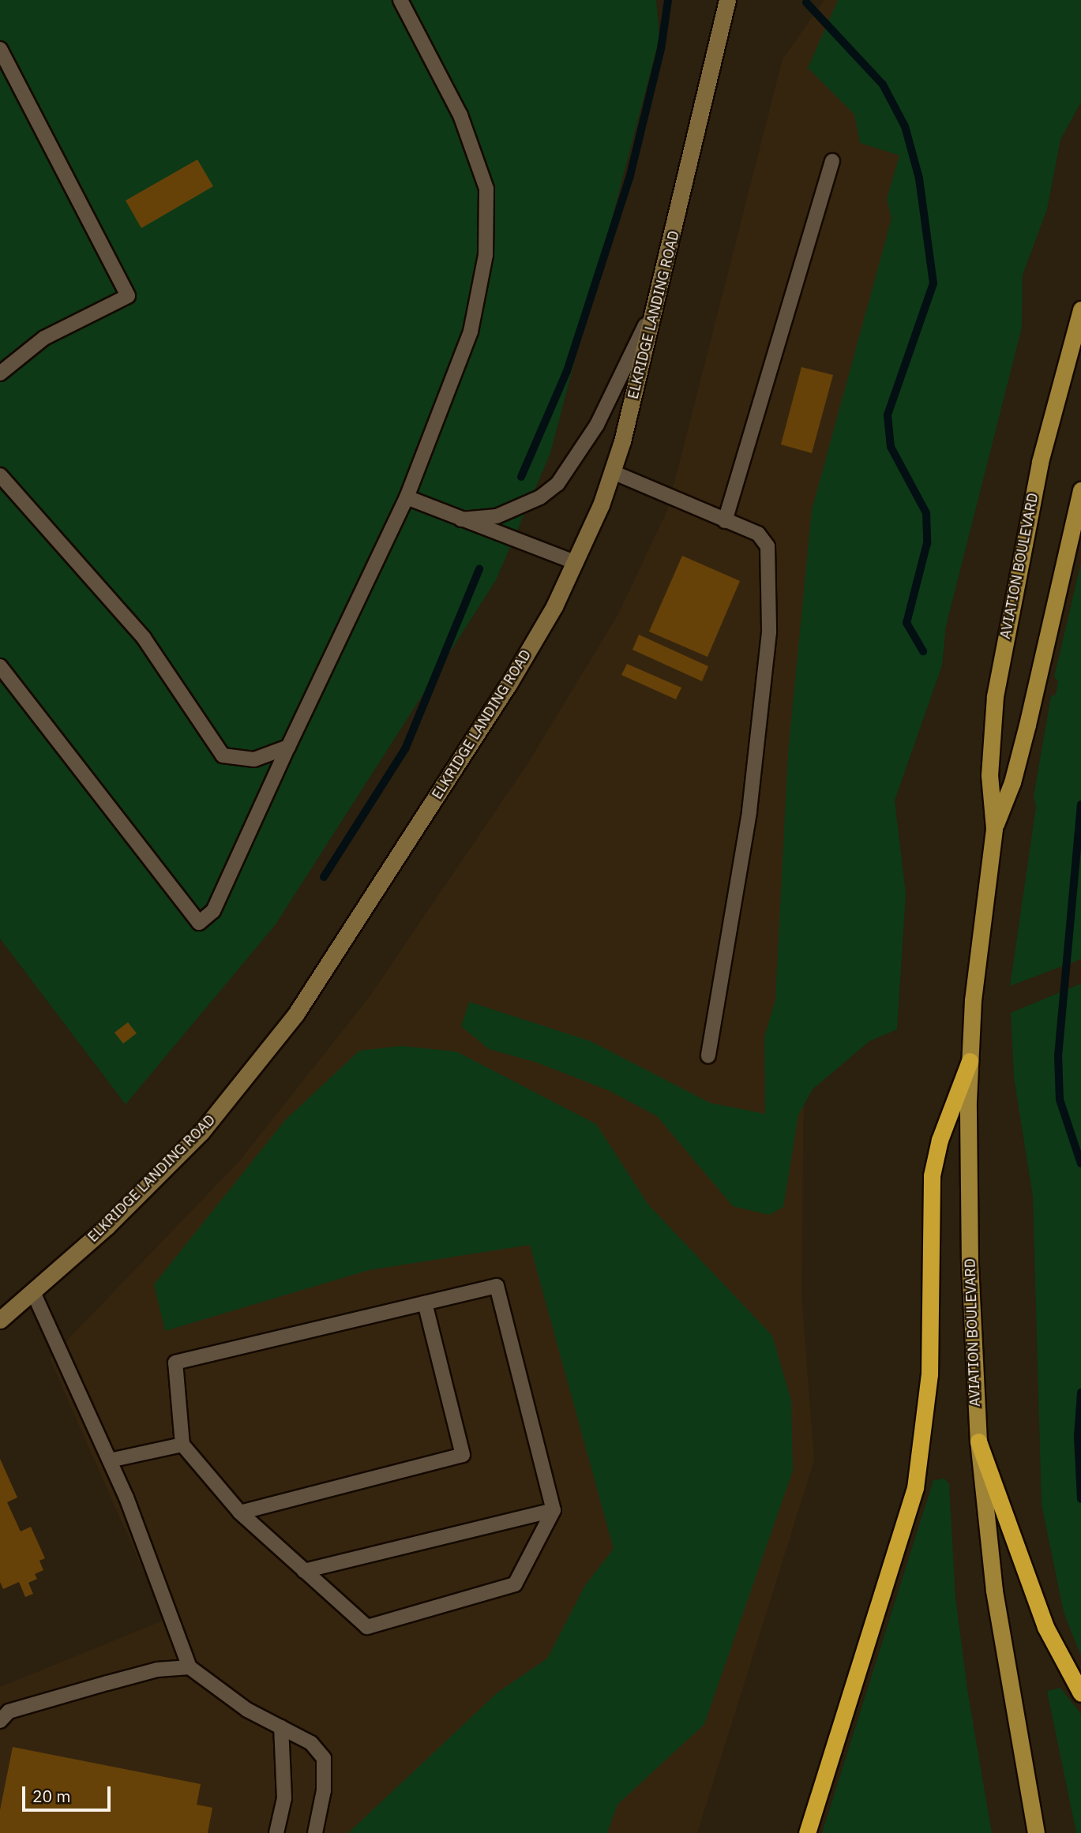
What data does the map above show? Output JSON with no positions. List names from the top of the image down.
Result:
{
  "streets": {
    "main road": ["ELKRIDGE LANDING ROAD", "AVIATION BOULEVARD"]
  },
  "scale_bar": "20 m"
}
